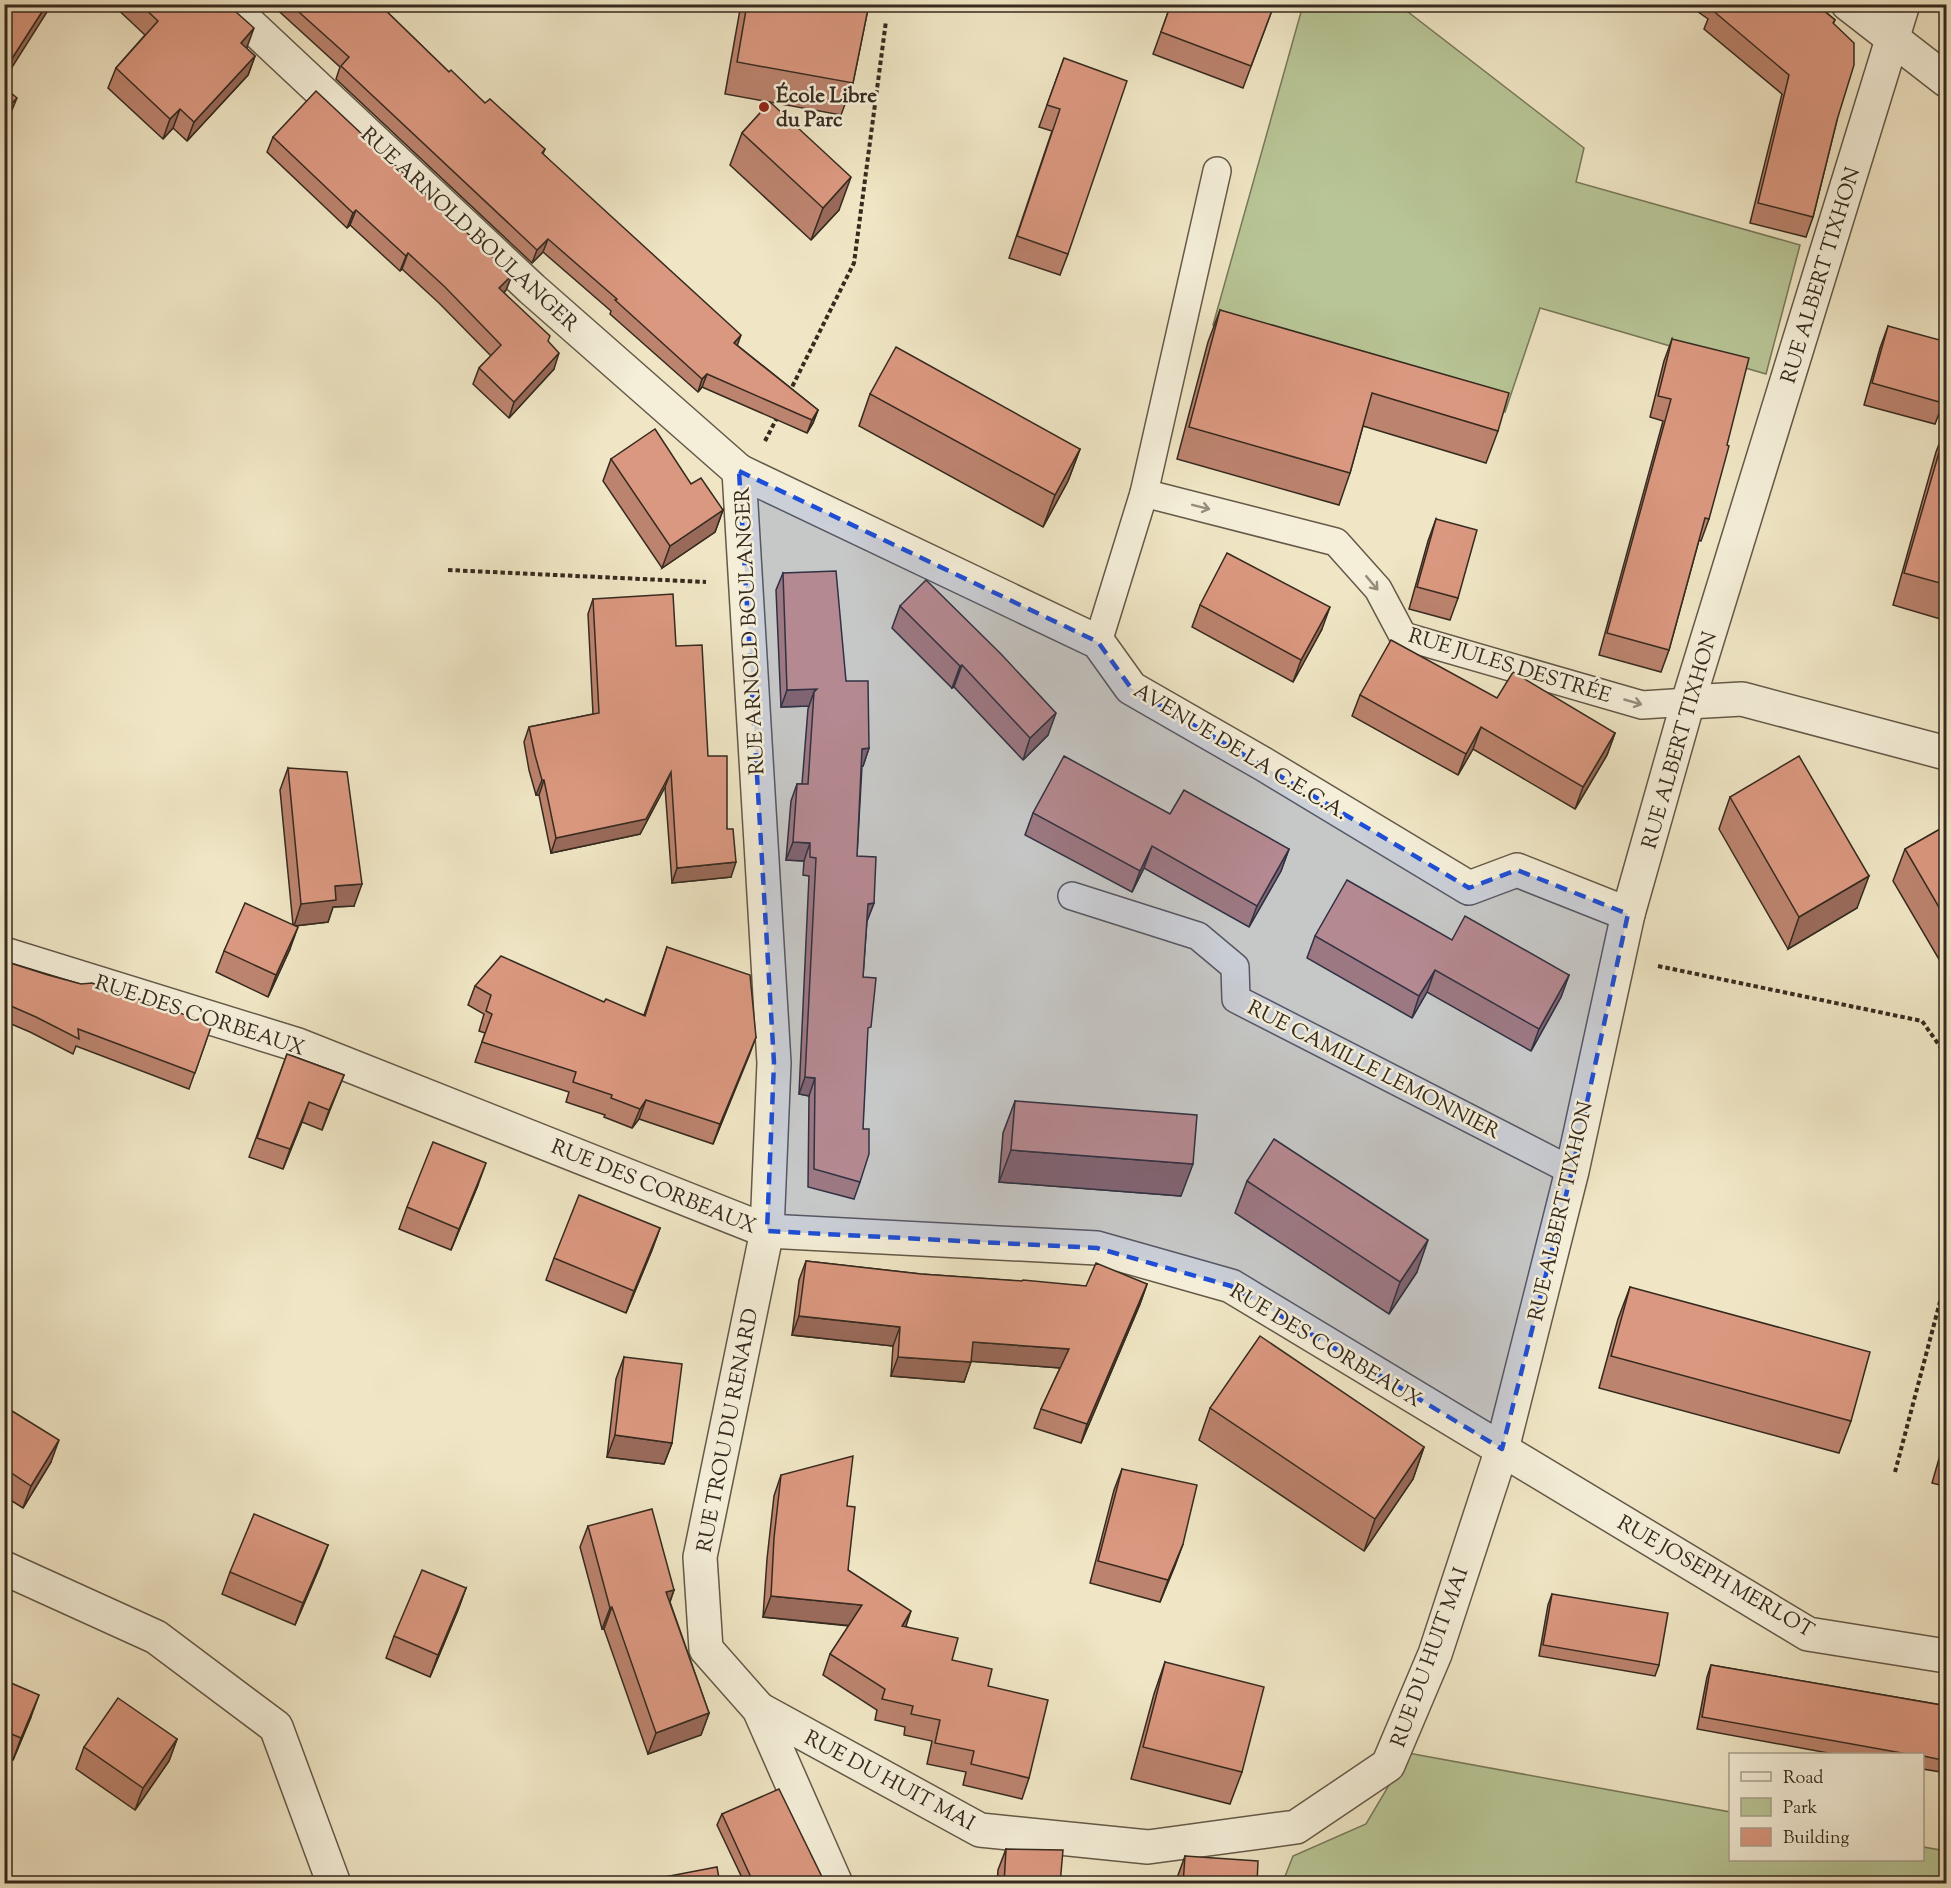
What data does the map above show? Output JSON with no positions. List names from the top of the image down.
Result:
{
  "streets": {
    "street": [
      "RUE ARNOLD BOULANGER",
      "RUE ALBERT TIXHON",
      "AVENUE DE LA C.E.C.A.",
      "RUE DES CORBEAUX",
      "RUE TROU DU RENARD",
      "RUE JOSEPH MERLOT",
      "RUE DU HUIT MAI"
    ],
    "lane": ["RUE JULES DESTRÉE", "RUE CAMILLE LEMONNIER"]
  },
  "crossings": [
    ["RUE ARNOLD BOULANGER", "AVENUE DE LA C.E.C.A."],
    ["RUE ARNOLD BOULANGER", "RUE DES CORBEAUX"],
    ["RUE ARNOLD BOULANGER", "RUE TROU DU RENARD"],
    ["RUE ALBERT TIXHON", "RUE JULES DESTRÉE"],
    ["RUE ALBERT TIXHON", "AVENUE DE LA C.E.C.A."],
    ["RUE ALBERT TIXHON", "RUE DES CORBEAUX"],
    ["RUE ALBERT TIXHON", "RUE CAMILLE LEMONNIER"],
    ["RUE ALBERT TIXHON", "RUE JOSEPH MERLOT"],
    ["RUE ALBERT TIXHON", "RUE DU HUIT MAI"],
    ["RUE DES CORBEAUX", "RUE TROU DU RENARD"],
    ["RUE DES CORBEAUX", "RUE JOSEPH MERLOT"],
    ["RUE DES CORBEAUX", "RUE DU HUIT MAI"],
    ["RUE TROU DU RENARD", "RUE DU HUIT MAI"],
    ["RUE JOSEPH MERLOT", "RUE DU HUIT MAI"]
  ],
  "one_way": ["RUE JULES DESTRÉE"],
  "places": ["École Libre du Parc"],
  "legend": ["Road", "Park", "Building"]
}
